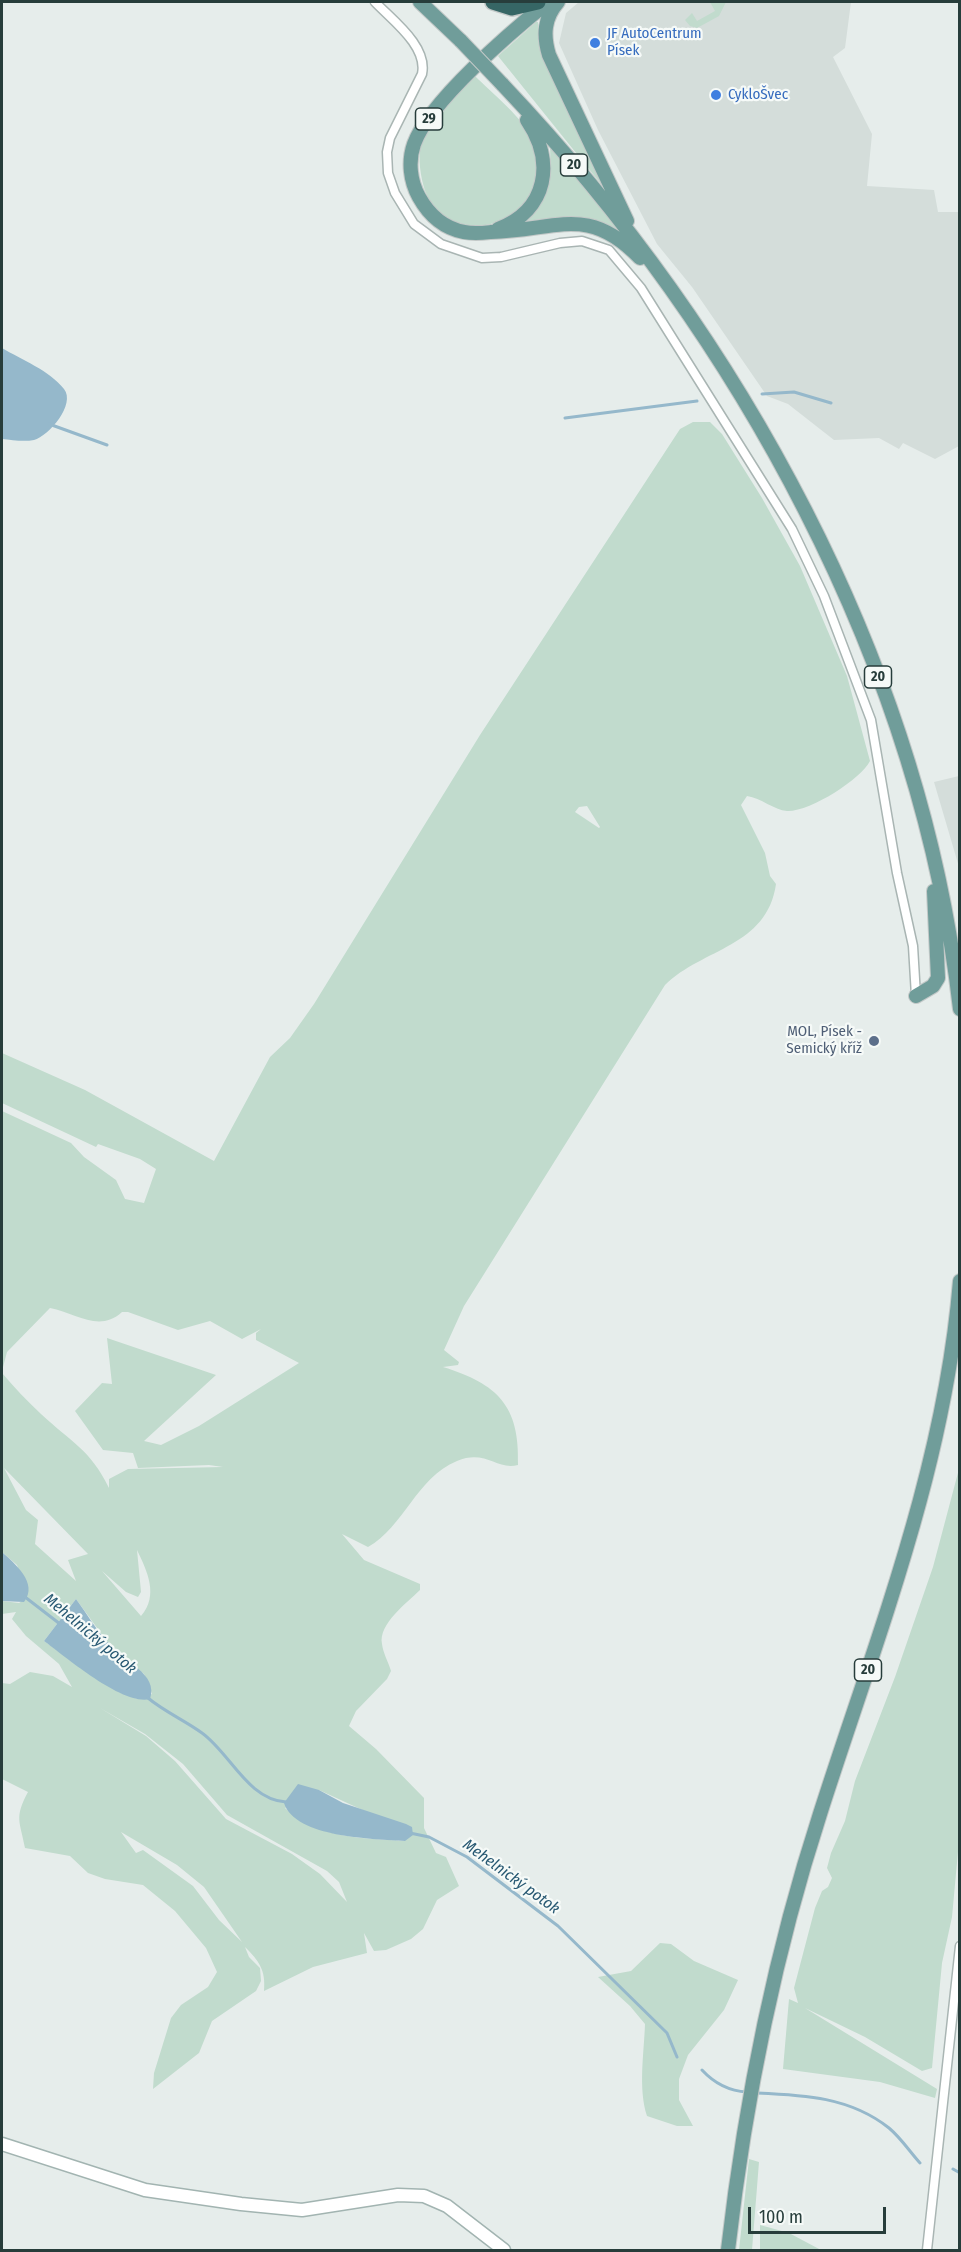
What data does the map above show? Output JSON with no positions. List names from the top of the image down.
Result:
{
  "streets": {
    "main road": ["29", "20"]
  },
  "water": ["Mehelnický potok"],
  "places": ["JF AutoCentrum Písek", "CykloŠvec", "MOL, Písek - Semický kříž"],
  "scale_bar": "100 m"
}
